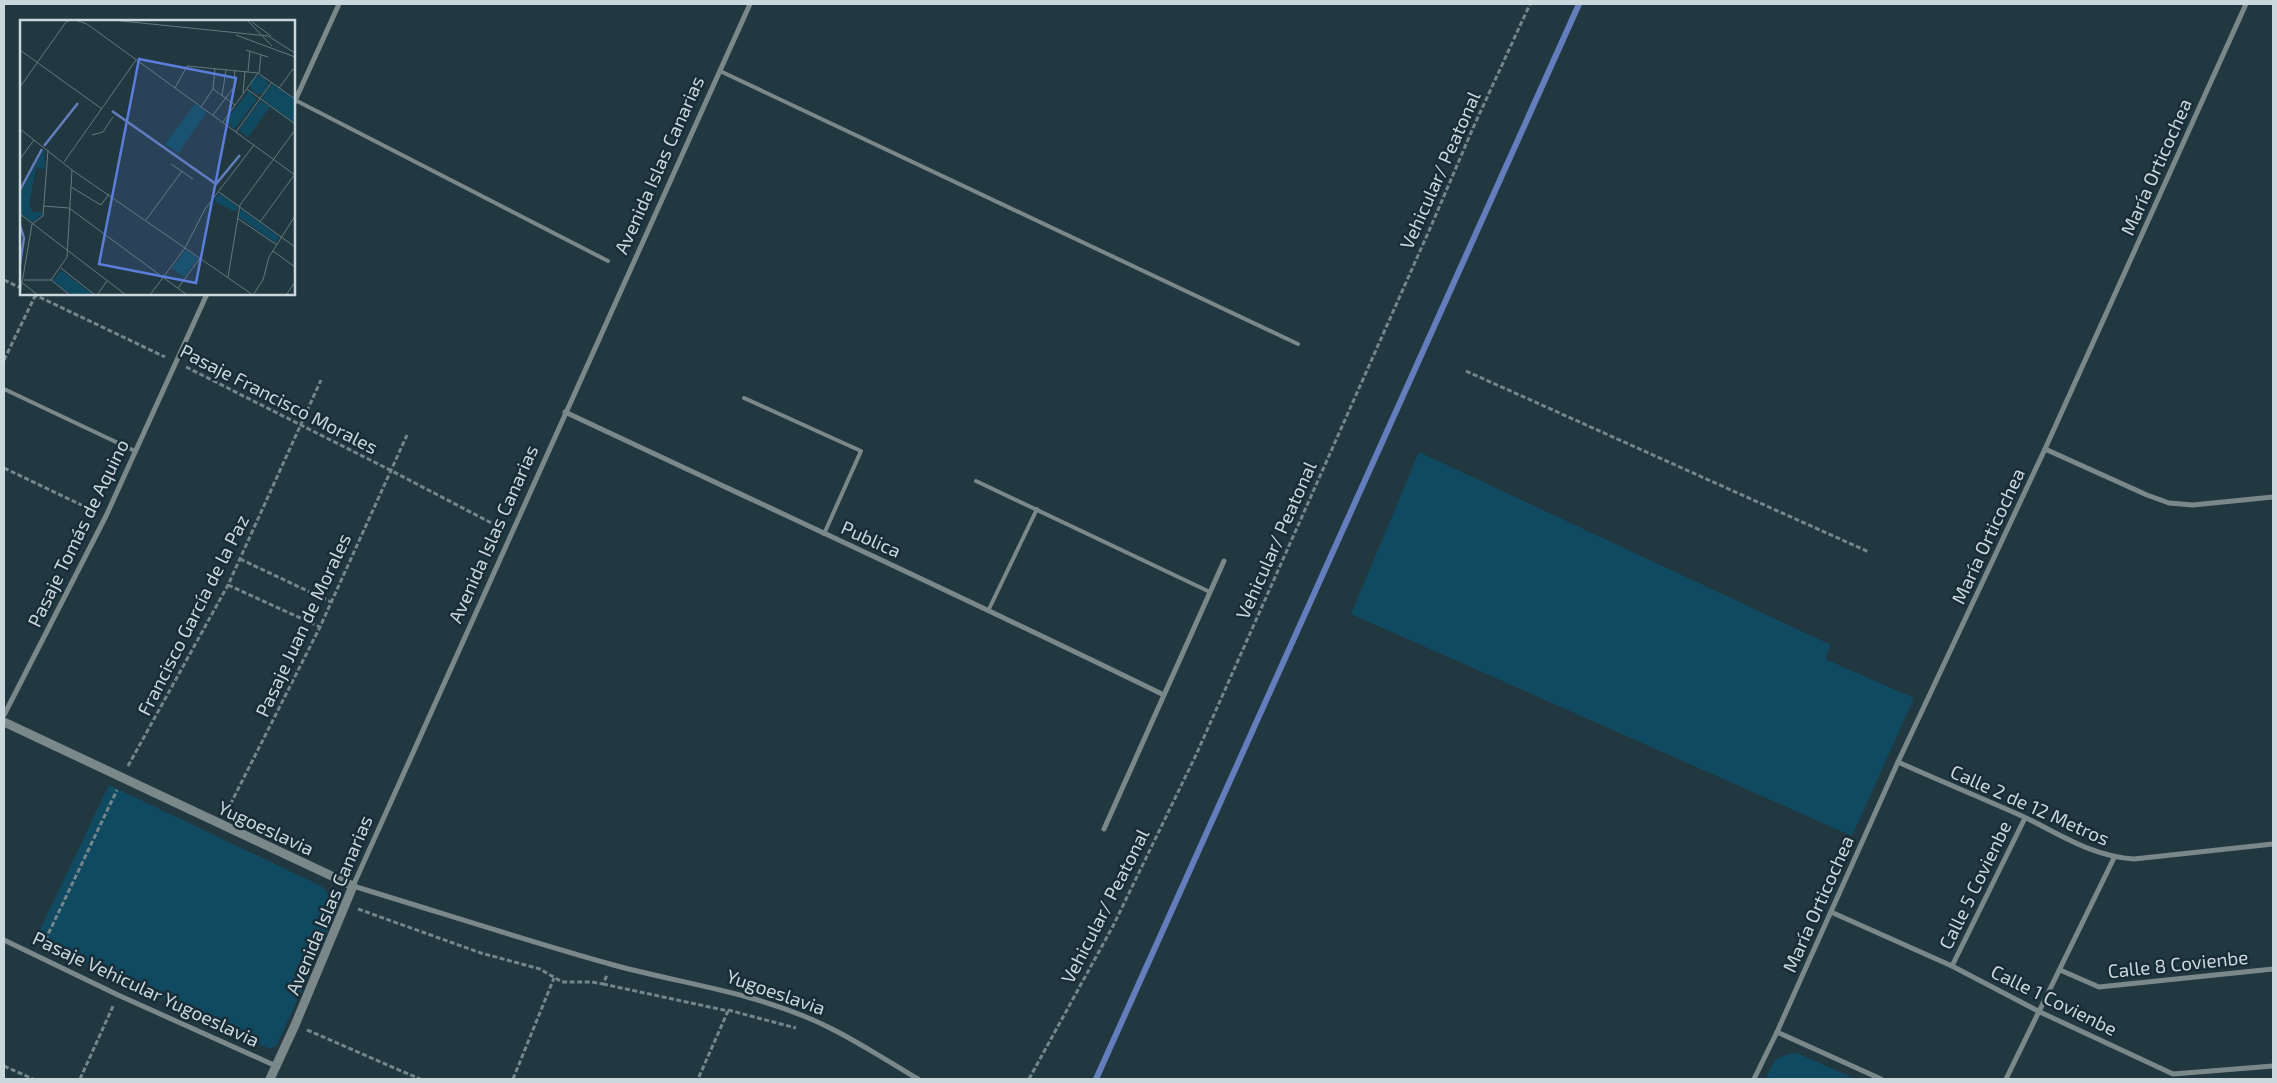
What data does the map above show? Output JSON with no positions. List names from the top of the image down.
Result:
{
  "streets": {
    "street": [
      "Avenida Islas Canarias",
      "María Orticochea",
      "Pasaje Tomás de Aquino",
      "Publica",
      "Calle 2 de 12 Metros",
      "Yugoeslavia",
      "Calle 5 Covienbe",
      "Calle 8 Covienbe",
      "Pasaje Vehicular Yugoeslavia",
      "Calle 1 Covienbe"
    ],
    "path": [
      "Vehicular/ Peatonal",
      "Pasaje Francisco Morales",
      "Francisco García de la Paz",
      "Pasaje Juan de Morales"
    ]
  },
  "crossings": [
    ["Avenida Islas Canarias", "Pasaje Francisco Morales"],
    ["Avenida Islas Canarias", "Publica"],
    ["Avenida Islas Canarias", "Yugoeslavia"],
    ["Avenida Islas Canarias", "Pasaje Vehicular Yugoeslavia"],
    ["María Orticochea", "Calle 2 de 12 Metros"],
    ["María Orticochea", "Calle 1 Covienbe"],
    ["Pasaje Francisco Morales", "Pasaje Tomás de Aquino"],
    ["Pasaje Francisco Morales", "Francisco García de la Paz"],
    ["Pasaje Francisco Morales", "Pasaje Juan de Morales"],
    ["Francisco García de la Paz", "Yugoeslavia"],
    ["Francisco García de la Paz", "Pasaje Vehicular Yugoeslavia"],
    ["Pasaje Juan de Morales", "Yugoeslavia"],
    ["Calle 2 de 12 Metros", "Calle 5 Covienbe"],
    ["Calle 5 Covienbe", "Calle 1 Covienbe"]
  ]
}
